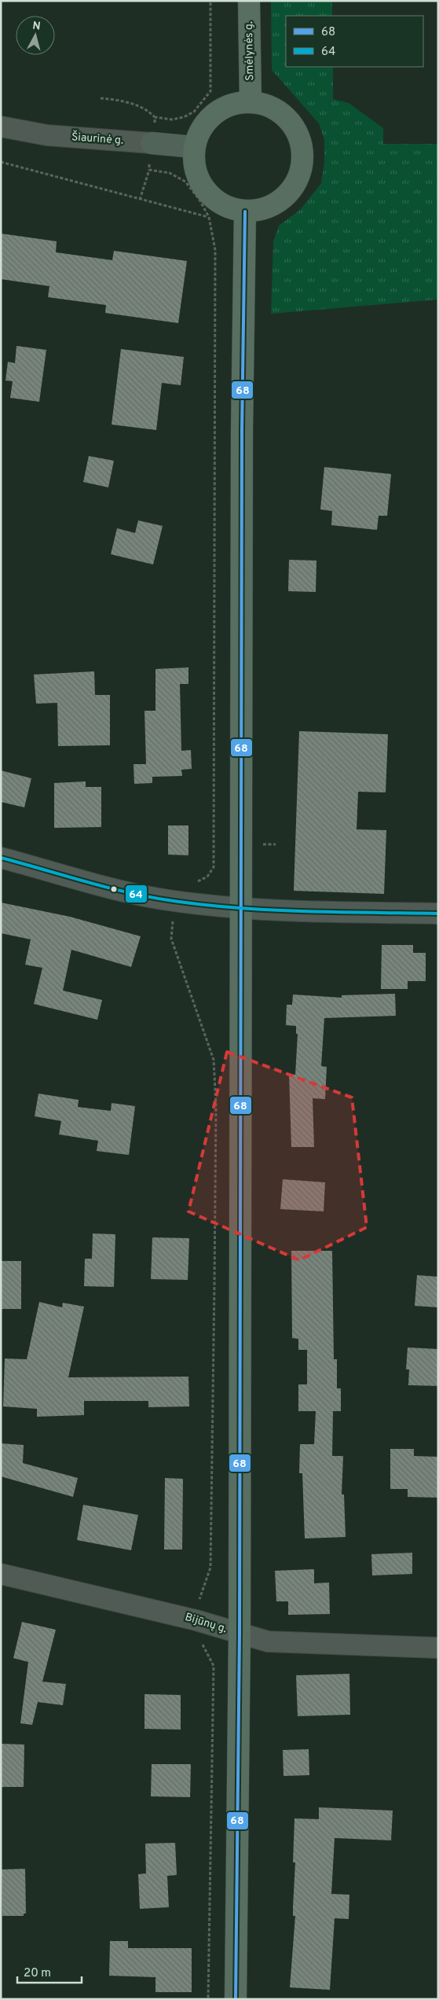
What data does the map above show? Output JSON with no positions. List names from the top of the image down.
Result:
{
  "streets": {
    "highway": ["Smėlynės g."],
    "main road": ["Šiaurinė g."],
    "street": ["Bijūnų g."]
  },
  "crossings": [
    ["Smėlynės g.", "Šiaurinė g."]
  ],
  "lines": ["transit line 68", "transit line 64"],
  "legend": ["68", "64"],
  "scale_bar": "20 m",
  "north": "top"
}
